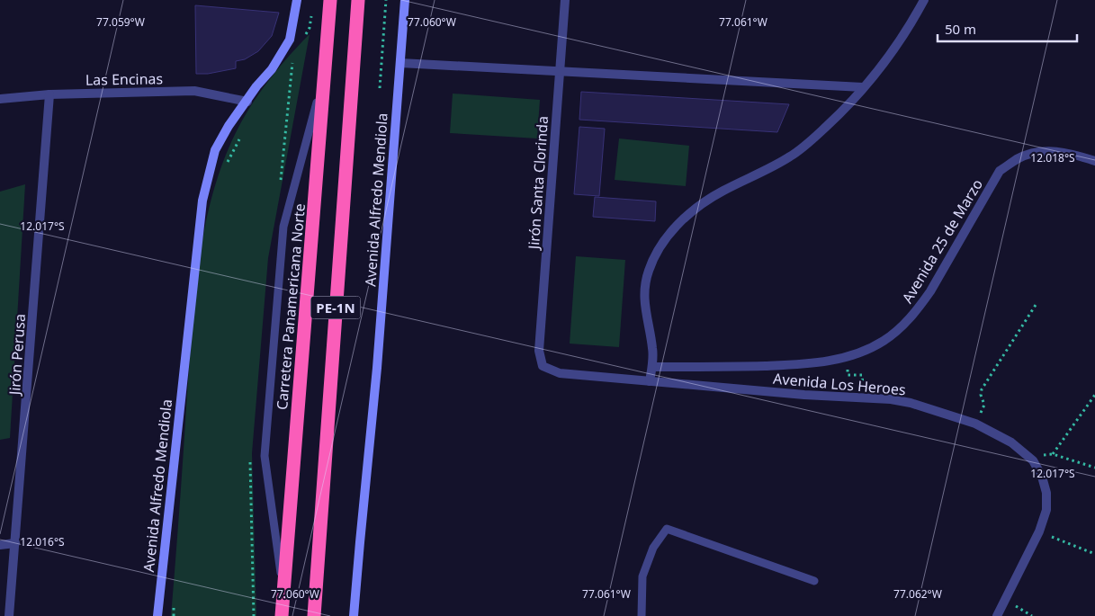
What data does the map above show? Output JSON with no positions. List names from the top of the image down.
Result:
{
  "streets": {
    "highway": ["Carretera Panamericana Norte", "PE-1N"],
    "main road": ["Avenida Alfredo Mendiola"],
    "street": [
      "Las Encinas",
      "Jirón Santa Clorinda",
      "Avenida 25 de Marzo",
      "Jirón Perusa",
      "Avenida Los Heroes"
    ]
  },
  "crossings": [
    ["Las Encinas", "Avenida Alfredo Mendiola"],
    ["Las Encinas", "Jirón Perusa"],
    ["Jirón Santa Clorinda", "Avenida Los Heroes"]
  ],
  "scale_bar": "50 m",
  "coordinates": [
    "77.059°W",
    "77.060°W",
    "77.061°W",
    "12.018°S",
    "12.017°S",
    "12.016°S",
    "77.062°W"
  ]
}
